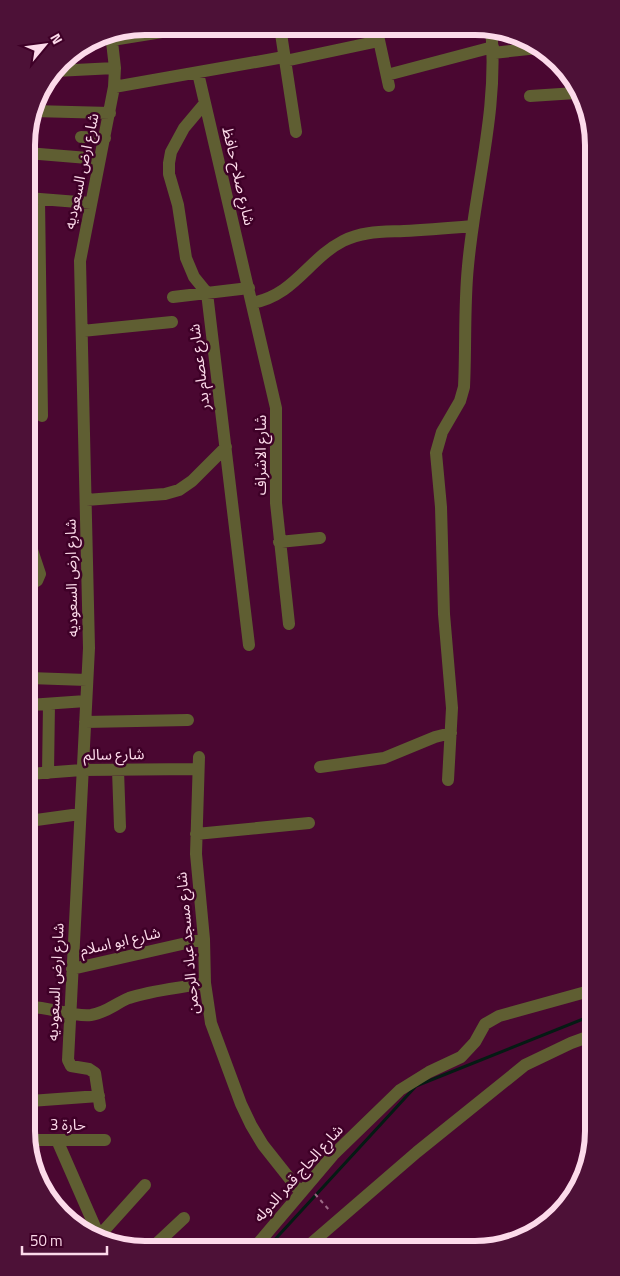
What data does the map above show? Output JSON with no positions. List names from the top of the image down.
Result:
{
  "streets": {
    "street": [
      "شارع ارض السعوديه",
      "شارع صلاح حافظ",
      "شارع عصام بدر",
      "شارع الاشراف",
      "شارع سالم",
      "شارع ابو اسلام",
      "شارع مسجد عباد الرحمن",
      "حارة 3",
      "شارع الحاج قمر الدوله"
    ]
  },
  "crossings": [
    ["شارع ارض السعوديه", "شارع سالم"],
    ["شارع ارض السعوديه", "شارع ابو اسلام"],
    ["شارع صلاح حافظ", "شارع عصام بدر"],
    ["شارع صلاح حافظ", "شارع الاشراف"],
    ["شارع سالم", "شارع مسجد عباد الرحمن"],
    ["شارع ابو اسلام", "شارع مسجد عباد الرحمن"],
    ["شارع مسجد عباد الرحمن", "شارع الحاج قمر الدوله"]
  ],
  "scale_bar": "50 m",
  "north": "top right"
}
